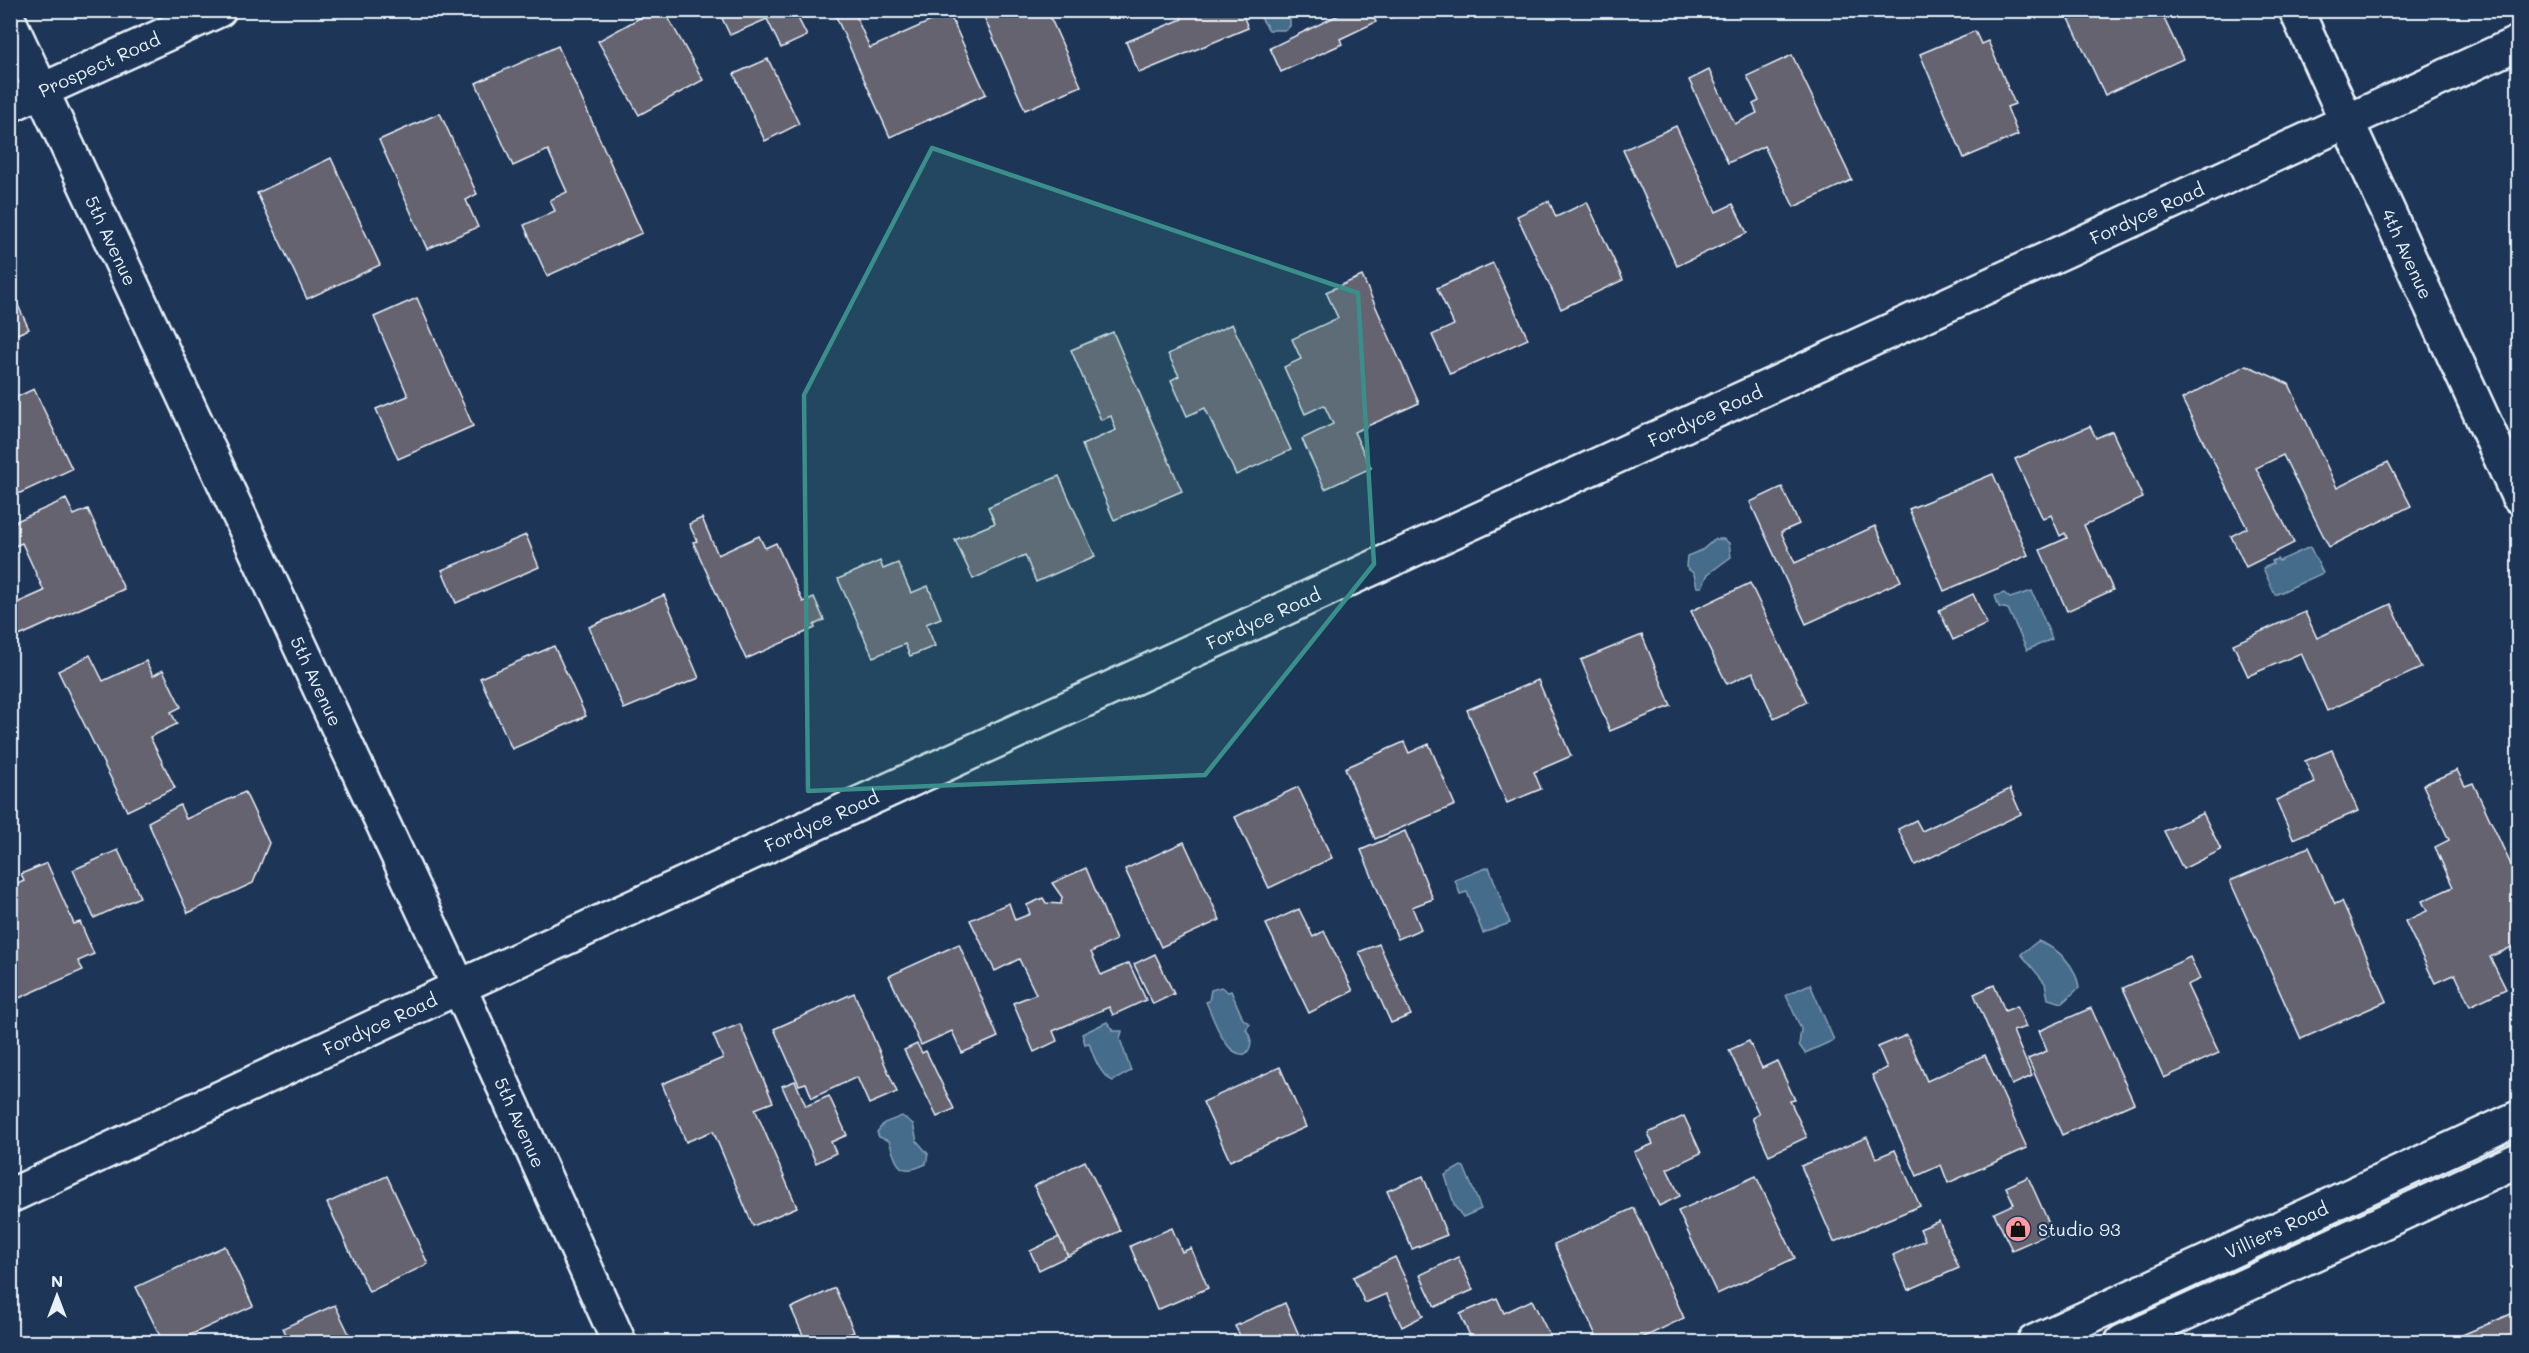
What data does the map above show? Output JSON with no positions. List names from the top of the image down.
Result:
{
  "streets": {
    "street": [
      "Prospect Road",
      "Fordyce Road",
      "5th Avenue",
      "4th Avenue",
      "Villiers Road"
    ]
  },
  "crossings": [
    ["Prospect Road", "5th Avenue"],
    ["Fordyce Road", "5th Avenue"],
    ["Fordyce Road", "4th Avenue"]
  ],
  "places": {
    "shop": ["Studio 93"]
  },
  "north": "top"
}
